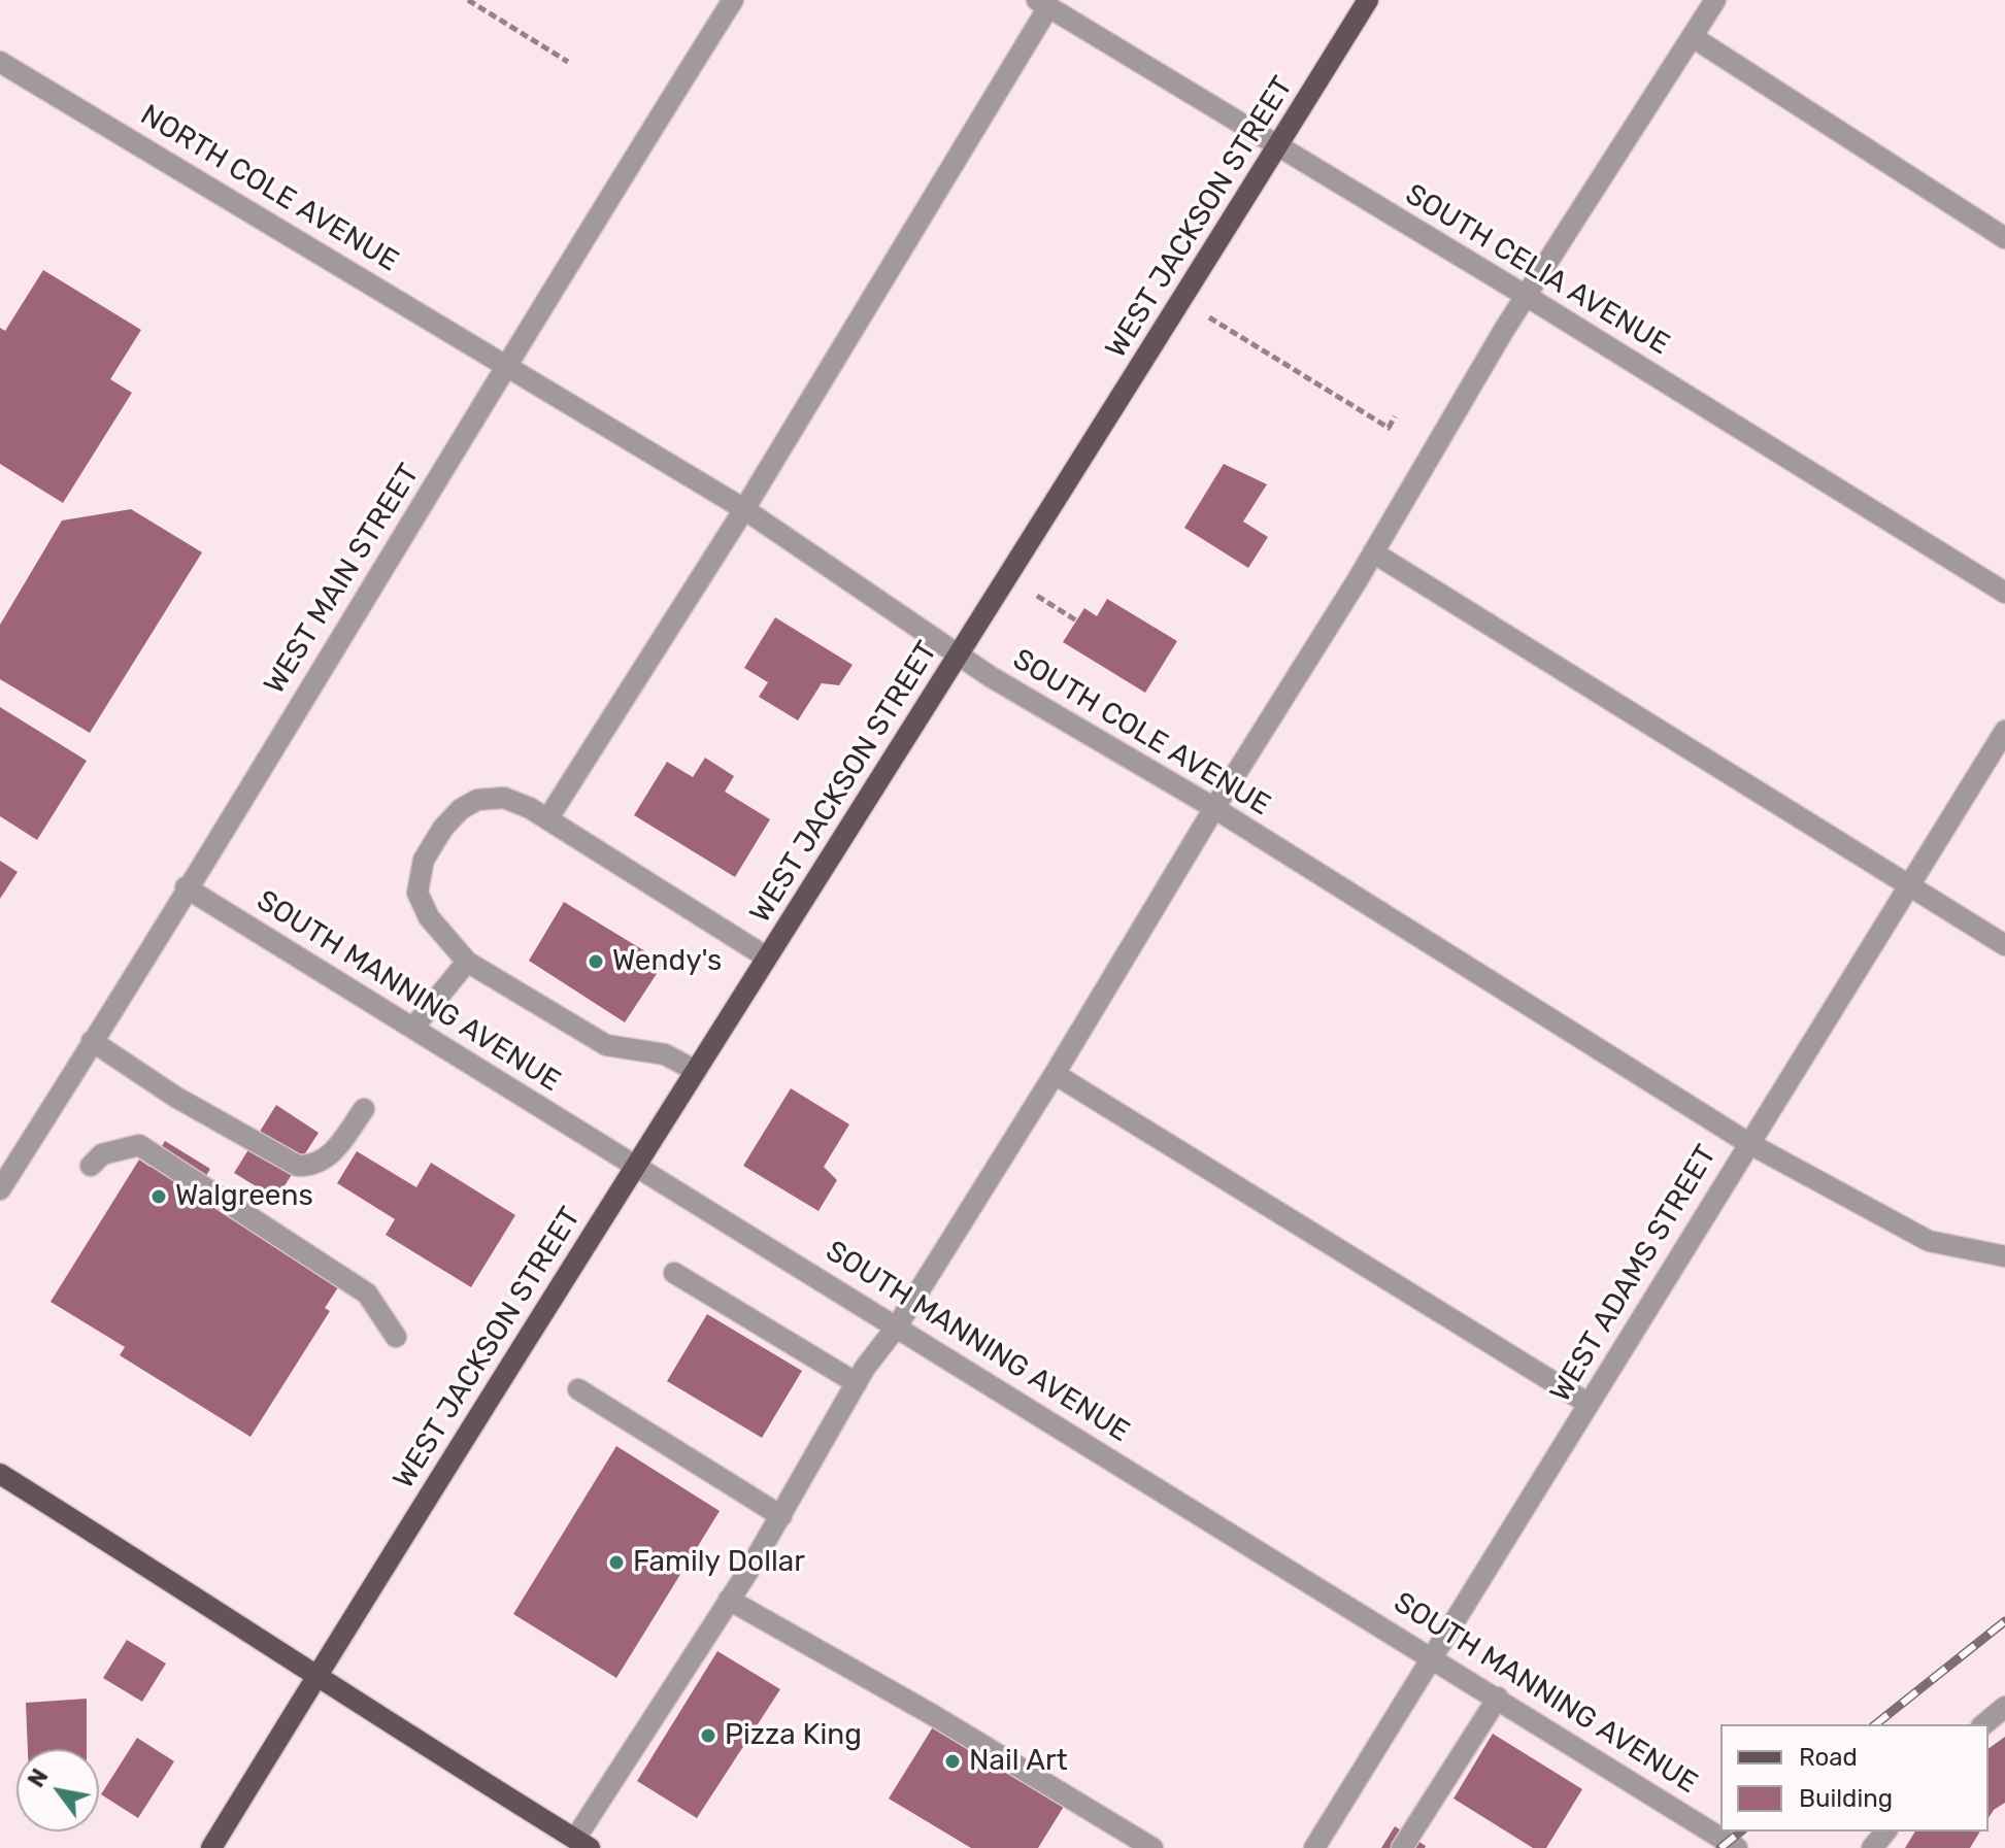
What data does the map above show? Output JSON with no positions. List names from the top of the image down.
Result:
{
  "streets": {
    "main road": ["WEST JACKSON STREET"],
    "street": [
      "NORTH COLE AVENUE",
      "SOUTH CELIA AVENUE",
      "WEST MAIN STREET",
      "SOUTH COLE AVENUE",
      "SOUTH MANNING AVENUE",
      "WEST ADAMS STREET"
    ]
  },
  "crossings": [
    ["NORTH COLE AVENUE", "WEST MAIN STREET"],
    ["NORTH COLE AVENUE", "SOUTH COLE AVENUE"],
    ["WEST JACKSON STREET", "SOUTH CELIA AVENUE"],
    ["WEST JACKSON STREET", "SOUTH COLE AVENUE"],
    ["WEST JACKSON STREET", "SOUTH MANNING AVENUE"],
    ["WEST MAIN STREET", "SOUTH COLE AVENUE"],
    ["WEST MAIN STREET", "SOUTH MANNING AVENUE"],
    ["SOUTH COLE AVENUE", "WEST ADAMS STREET"],
    ["SOUTH MANNING AVENUE", "WEST ADAMS STREET"]
  ],
  "places": [
    "Wendy's",
    "Walgreens",
    "Family Dollar",
    "Pizza King",
    "Nail Art"
  ],
  "legend": ["Road", "Building"],
  "north": "top left"
}
